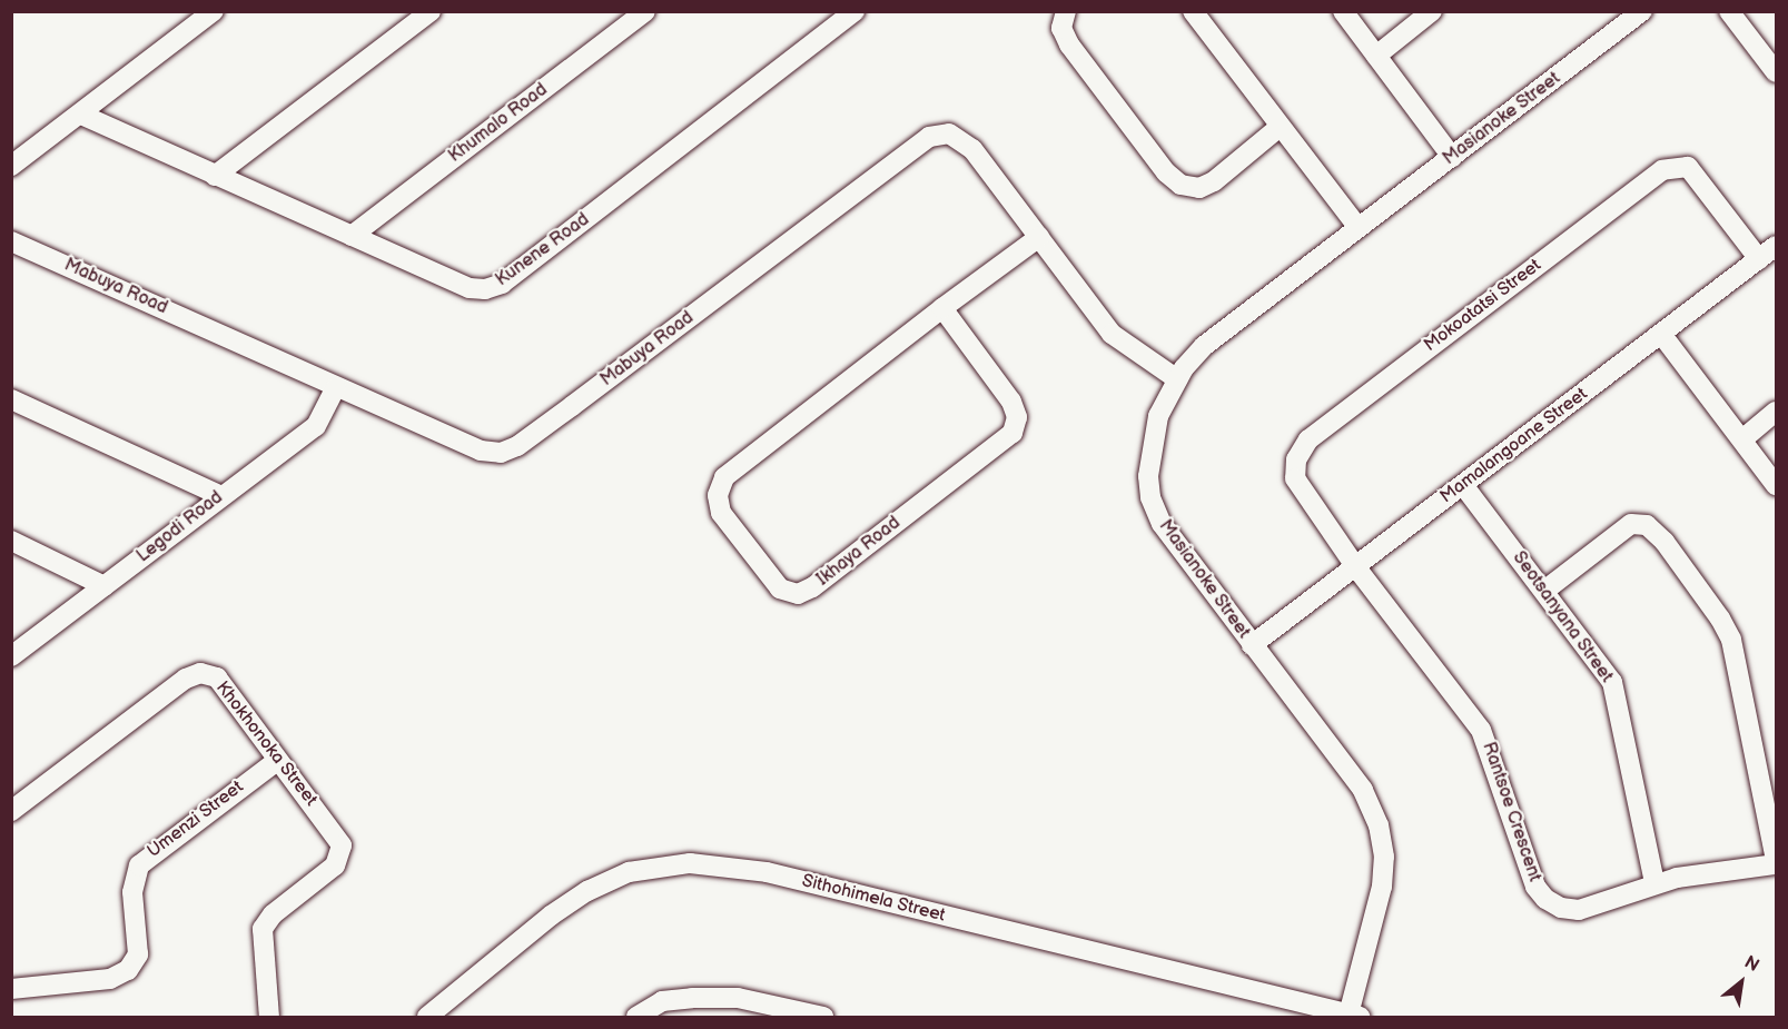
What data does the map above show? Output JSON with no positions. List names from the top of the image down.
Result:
{
  "streets": {
    "street": [
      "Masianoke Street",
      "Khumalo Road",
      "Kunene Road",
      "Mabuya Road",
      "Mokoatatsi Street",
      "Mamalangoane Street",
      "Legodi Road",
      "Ikhaya Road",
      "Seotsanyana Street",
      "Khokhonoka Street",
      "Rantsoe Crescent",
      "Umenzi Street",
      "Sithohimela Street"
    ]
  },
  "crossings": [
    ["Masianoke Street", "Mabuya Road"],
    ["Masianoke Street", "Mamalangoane Street"],
    ["Masianoke Street", "Sithohimela Street"],
    ["Khumalo Road", "Kunene Road"],
    ["Mabuya Road", "Legodi Road"],
    ["Mabuya Road", "Ikhaya Road"],
    ["Mokoatatsi Street", "Mamalangoane Street"],
    ["Mokoatatsi Street", "Rantsoe Crescent"],
    ["Mamalangoane Street", "Seotsanyana Street"],
    ["Mamalangoane Street", "Rantsoe Crescent"],
    ["Seotsanyana Street", "Rantsoe Crescent"],
    ["Khokhonoka Street", "Umenzi Street"]
  ],
  "north": "top right"
}
